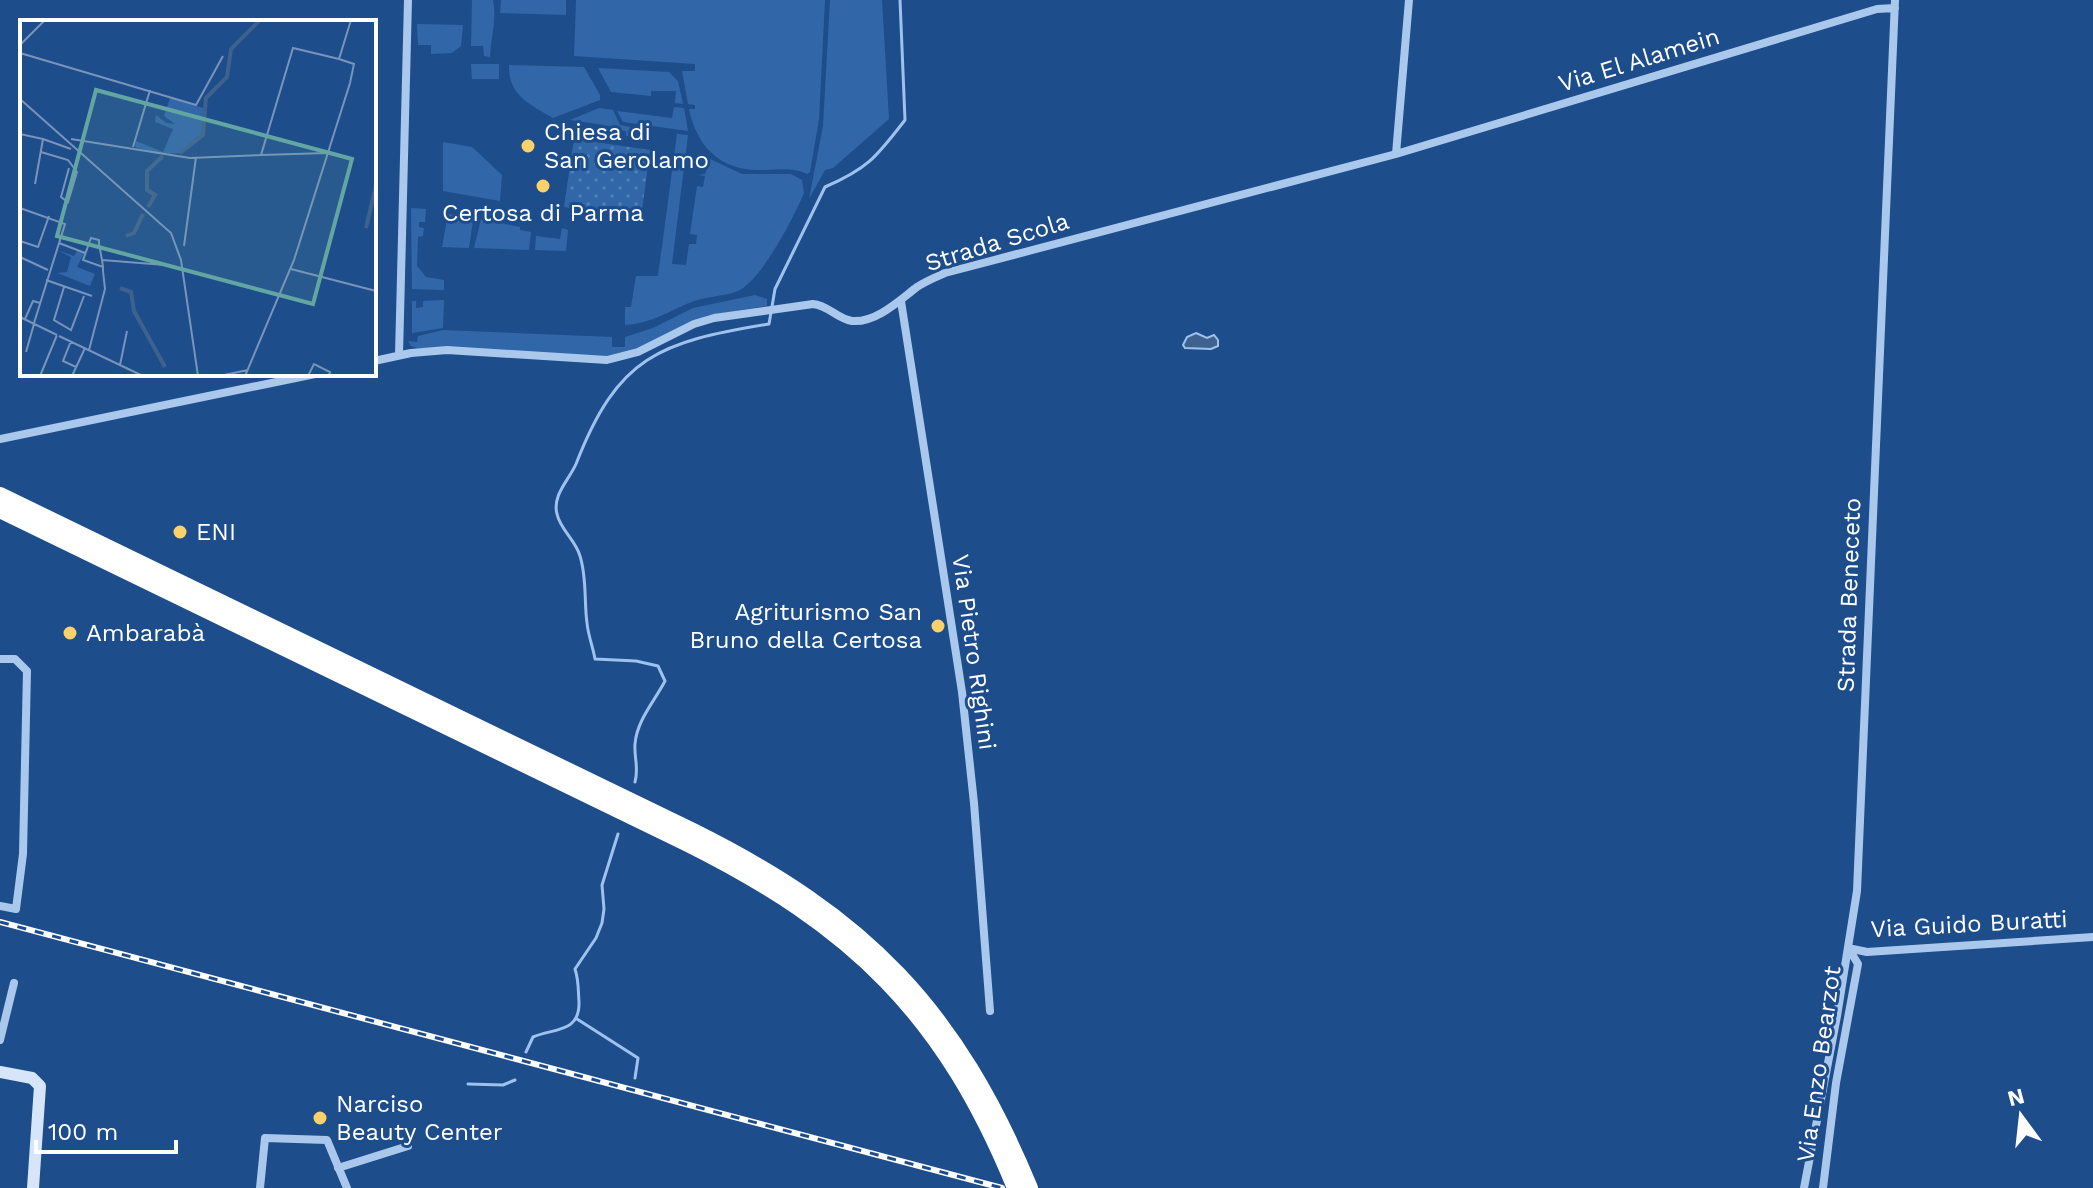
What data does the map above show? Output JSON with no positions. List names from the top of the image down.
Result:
{
  "streets": {
    "street": [
      "Via El Alamein",
      "Strada Scola",
      "Strada Beneceto",
      "Via Pietro Righini",
      "Via Guido Buratti",
      "Via Enzo Bearzot"
    ]
  },
  "crossings": [
    ["Via El Alamein", "Strada Scola"],
    ["Via El Alamein", "Strada Beneceto"],
    ["Strada Scola", "Via Pietro Righini"],
    ["Strada Beneceto", "Via Guido Buratti"],
    ["Strada Beneceto", "Via Enzo Bearzot"],
    ["Via Guido Buratti", "Via Enzo Bearzot"]
  ],
  "places": [
    "Chiesa di San Gerolamo",
    "Certosa di Parma",
    "ENI",
    "Agriturismo San Bruno della Certosa",
    "Ambarabà",
    "Narciso Beauty Center"
  ],
  "scale_bar": "100 m",
  "north": "top"
}
